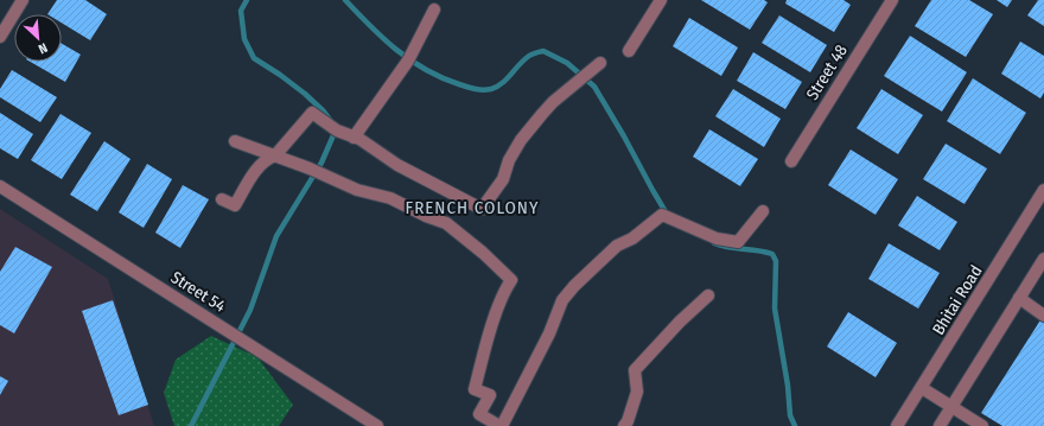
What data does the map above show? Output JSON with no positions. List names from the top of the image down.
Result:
{
  "streets": {
    "street": ["Street 48", "Street 54", "Bhitai Road"]
  },
  "districts": ["FRENCH COLONY"],
  "north": "bottom right"
}
